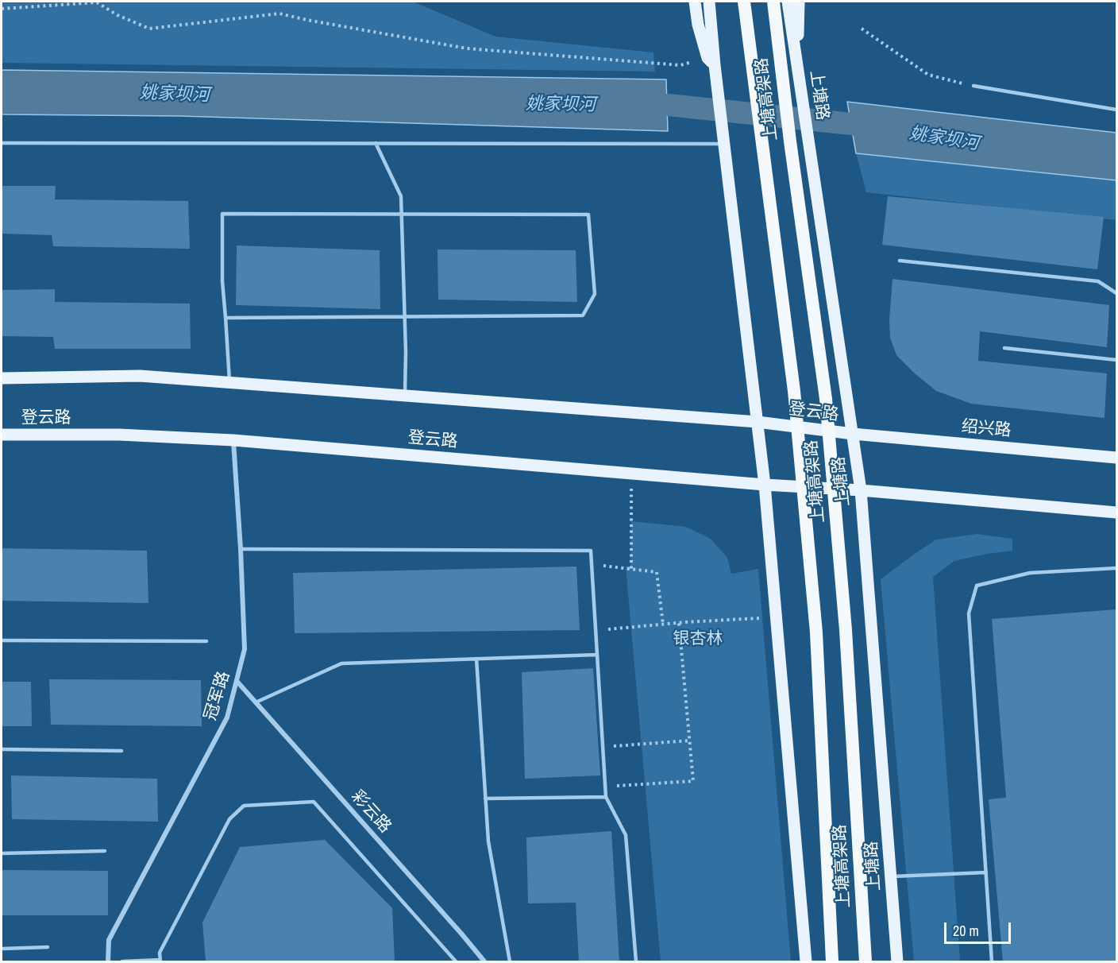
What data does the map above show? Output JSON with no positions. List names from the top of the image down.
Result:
{
  "streets": {
    "highway": ["上塘高架路"],
    "main road": ["上塘路", "登云路", "绍兴路"],
    "street": ["冠军路", "彩云路"]
  },
  "crossings": [
    ["上塘路", "登云路"],
    ["上塘路", "绍兴路"],
    ["登云路", "绍兴路"],
    ["登云路", "冠军路"],
    ["冠军路", "彩云路"]
  ],
  "water": ["姚家坝河"],
  "parks": ["银杏林"],
  "scale_bar": "20 m"
}
